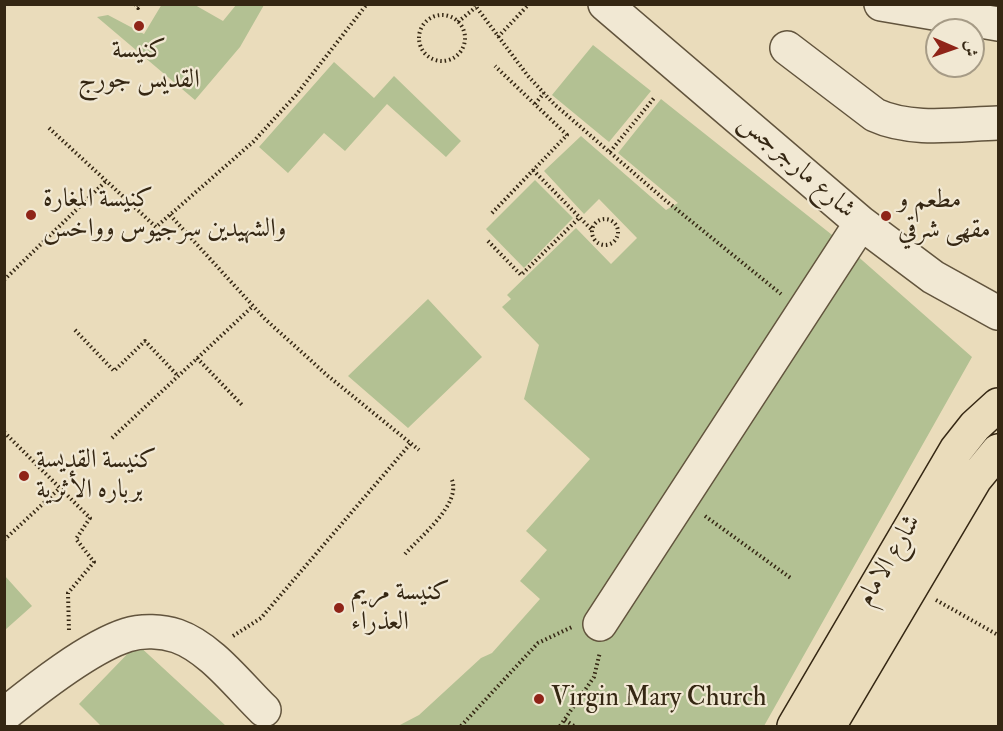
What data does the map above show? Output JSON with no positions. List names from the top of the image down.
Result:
{
  "streets": {
    "main road": ["شارع الامام"],
    "street": ["شارع مارجرجس"]
  },
  "places": [
    "كنيسة القديس جورج",
    "كنيسة المغارة والشهيدين سرجيوس وواخس",
    "مطعم و مقهى شرقي",
    "كنيسة القديسة برباره الأثرية",
    "كنيسة مريم العذراء",
    "Virgin Mary Church"
  ],
  "north": "right"
}
